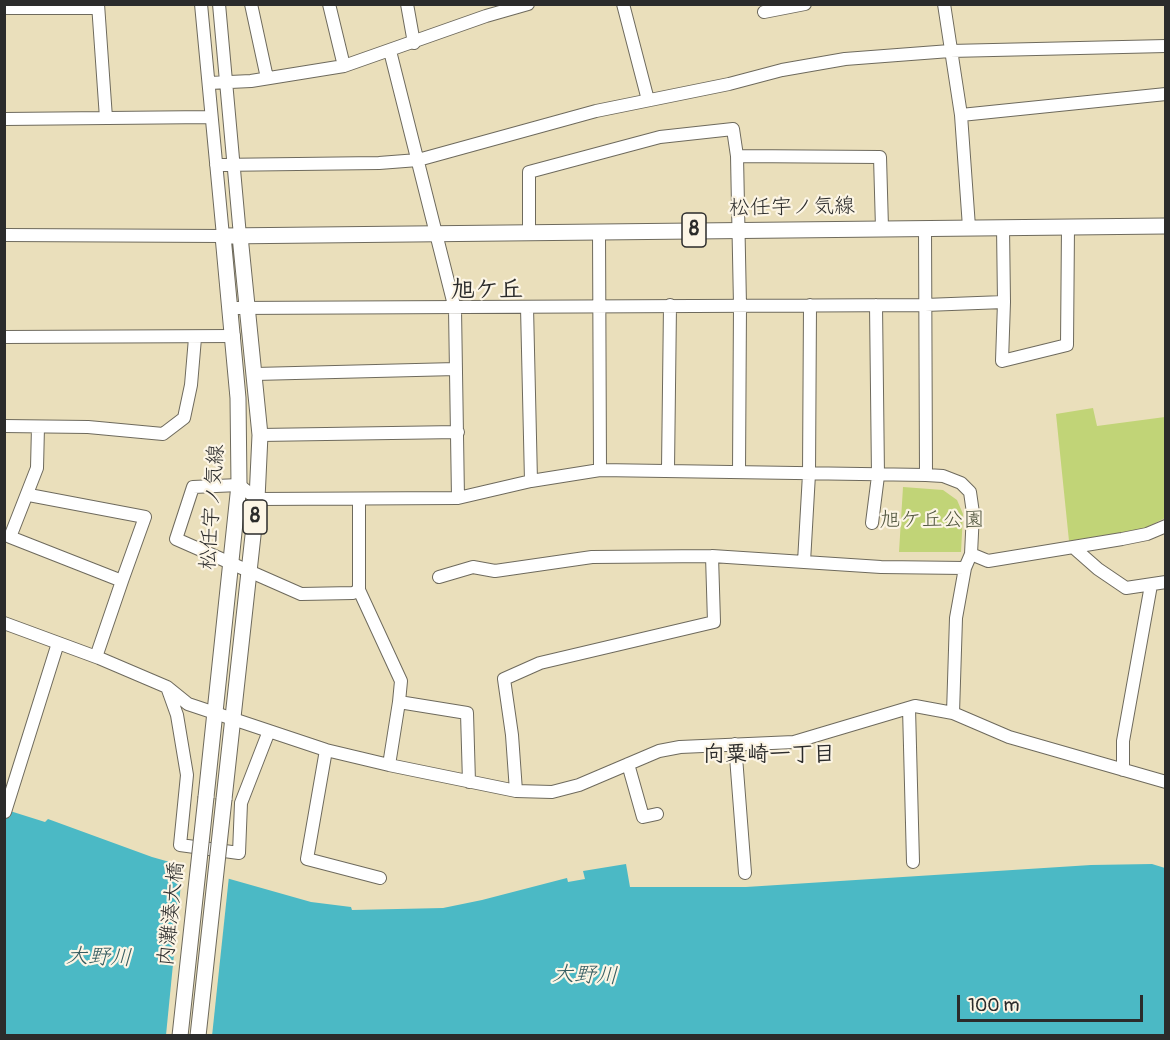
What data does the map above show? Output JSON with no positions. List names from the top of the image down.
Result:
{
  "streets": {
    "main road": ["松任宇ノ気線", "8", "内灘湊大橋"]
  },
  "crossings": [
    ["松任宇ノ気線", "内灘湊大橋"]
  ],
  "districts": ["旭ケ丘", "向粟崎一丁目"],
  "water": ["大野川"],
  "parks": ["旭ケ丘公園"],
  "scale_bar": "100 m"
}
